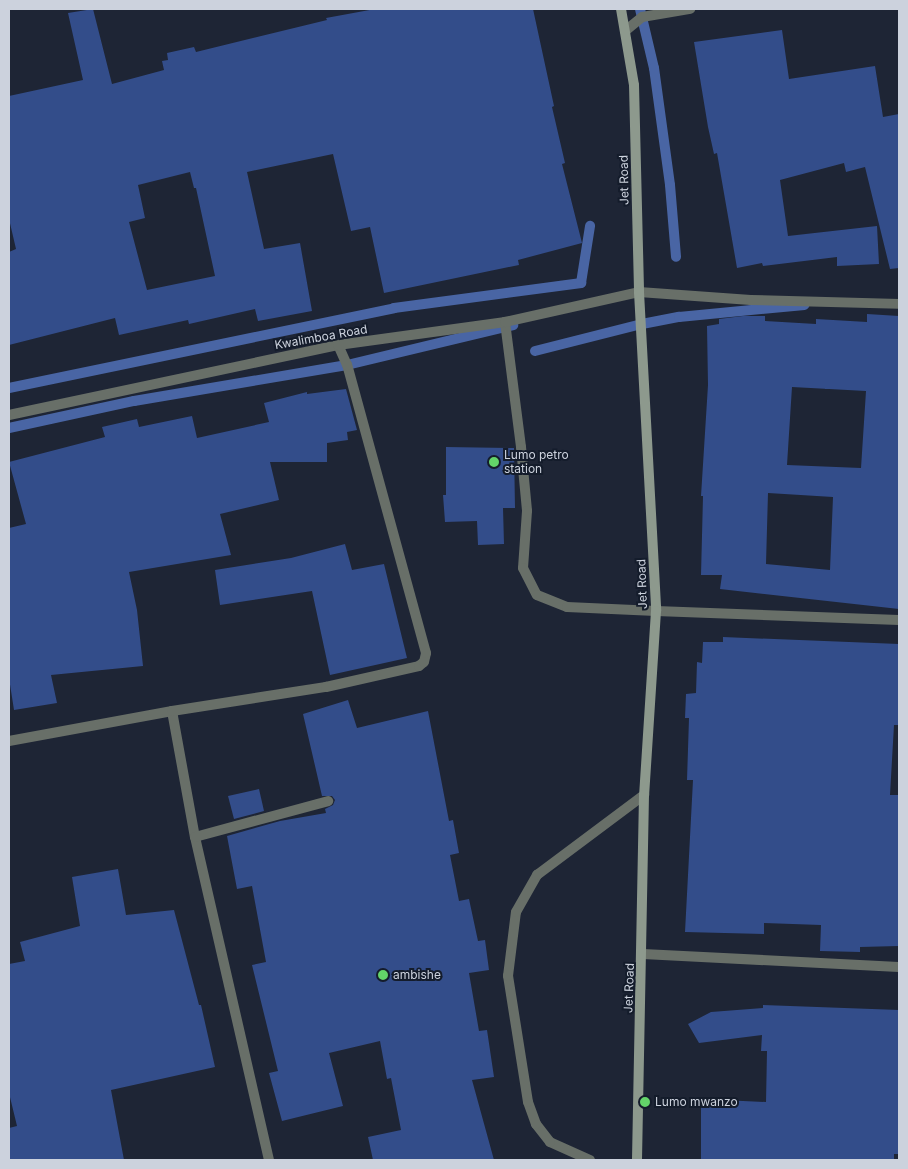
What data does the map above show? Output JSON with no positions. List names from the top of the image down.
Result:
{
  "streets": {
    "main road": ["Jet Road"],
    "street": ["Kwalimboa Road"]
  },
  "crossings": [
    ["Jet Road", "Kwalimboa Road"]
  ],
  "places": ["Lumo petro station", "ambishe", "Lumo mwanzo"]
}
